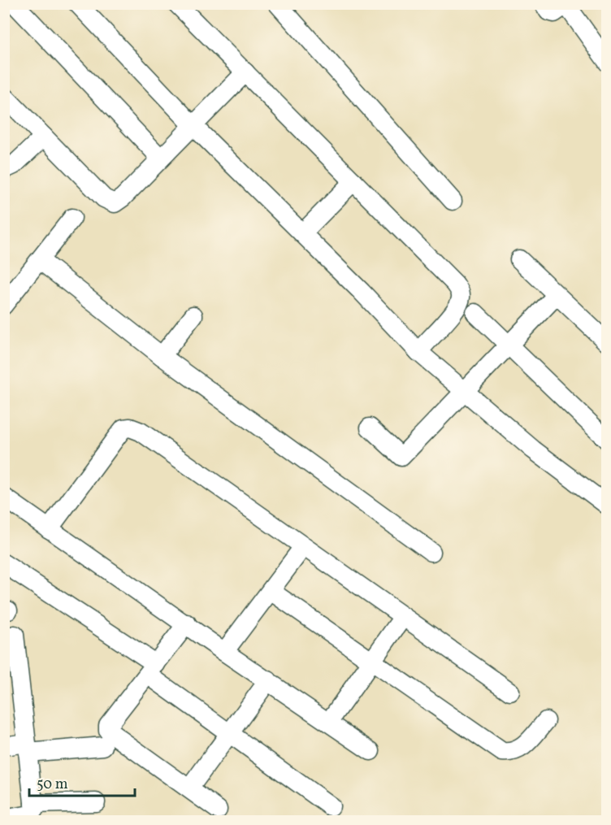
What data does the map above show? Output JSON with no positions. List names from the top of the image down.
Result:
{
  "scale_bar": "50 m"
}
